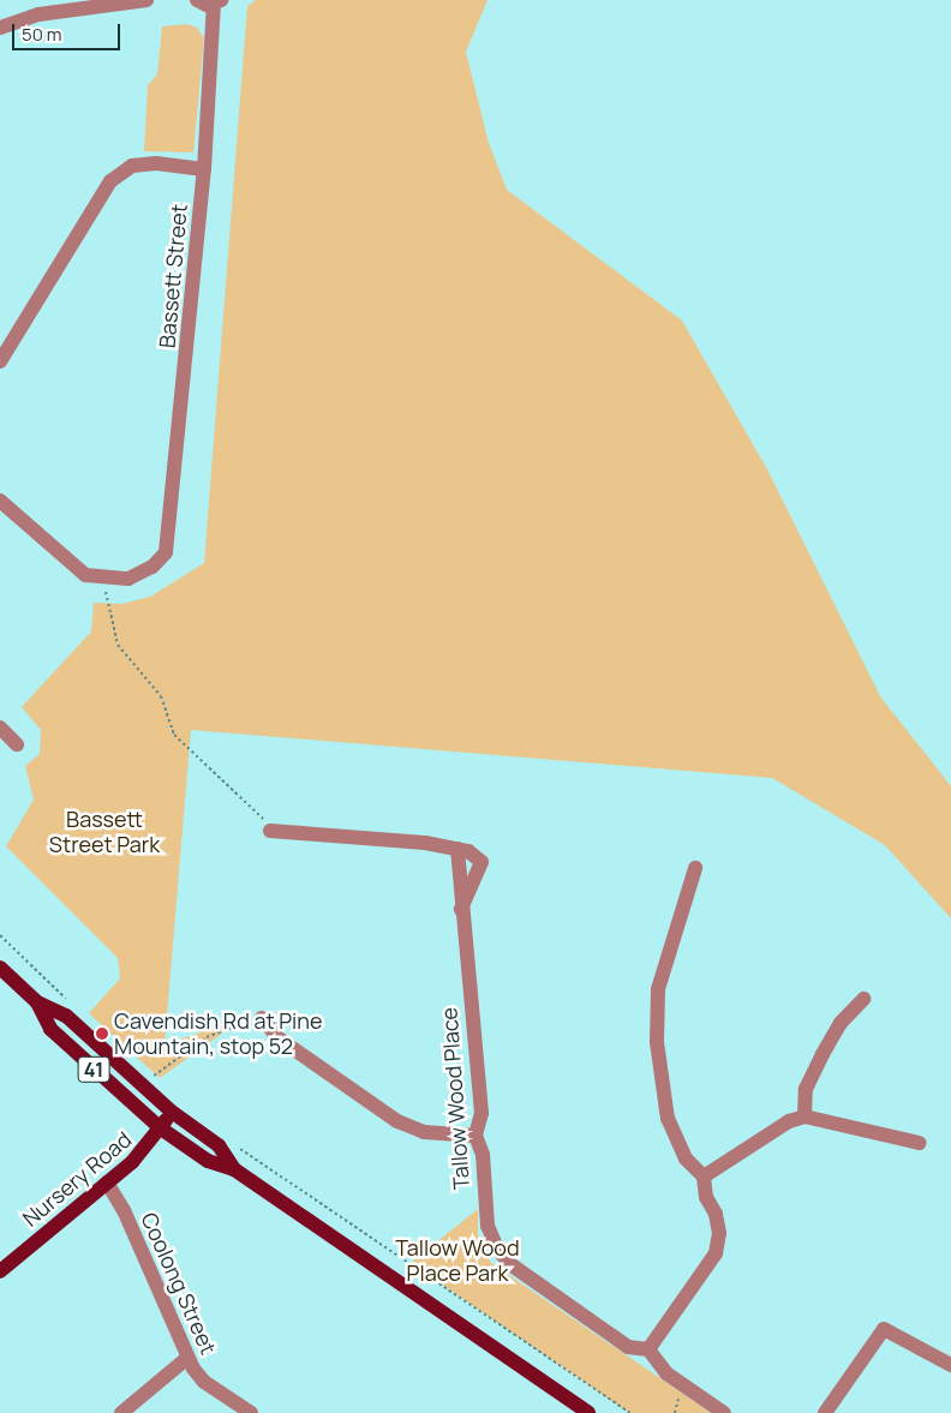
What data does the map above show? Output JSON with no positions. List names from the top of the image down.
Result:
{
  "streets": {
    "main road": ["41", "Nursery Road"],
    "street": ["Bassett Street", "Tallow Wood Place", "Coolong Street"]
  },
  "crossings": [
    ["41", "Nursery Road"],
    ["Nursery Road", "Coolong Street"]
  ],
  "parks": ["Bassett Street Park", "Tallow Wood Place Park"],
  "places": ["Cavendish Rd at Pine Mountain, stop 52"],
  "scale_bar": "50 m"
}
